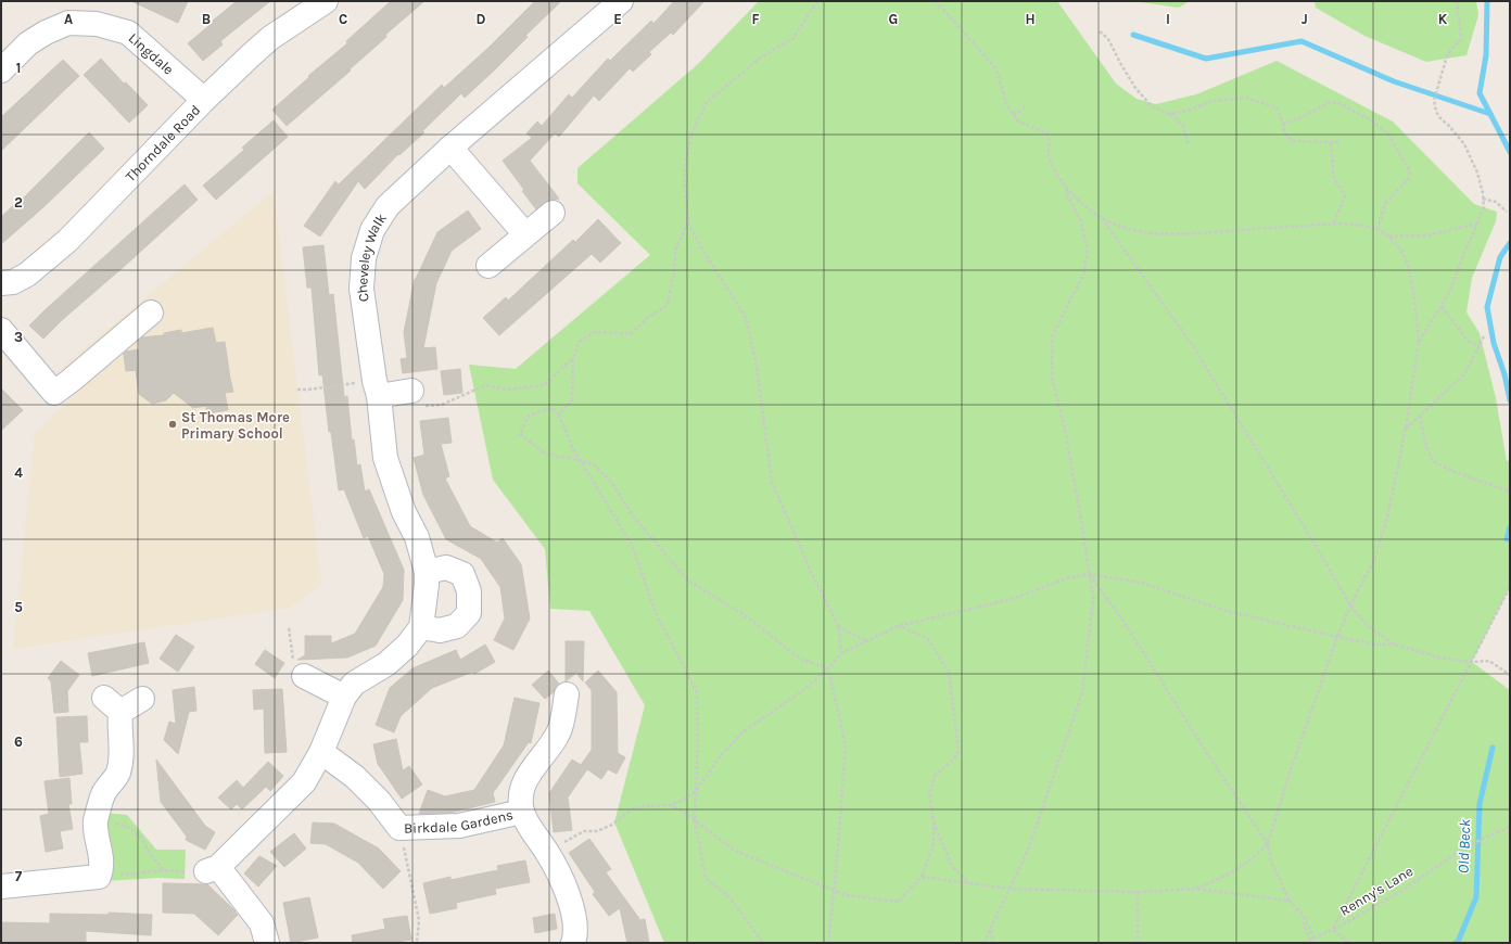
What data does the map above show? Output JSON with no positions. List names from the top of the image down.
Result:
{
  "streets": {
    "street": [
      "Lingdale",
      "Thorndale Road",
      "Cheveley Walk",
      "Birkdale Gardens"
    ],
    "path": ["Renny's Lane"]
  },
  "crossings": [
    ["Lingdale", "Thorndale Road"]
  ],
  "water": ["Old Beck"],
  "places": ["St Thomas More Primary School"],
  "grid": {
    "columns": [
      "A",
      "B",
      "C",
      "D",
      "E",
      "F",
      "G",
      "H",
      "I",
      "J",
      "K"
    ],
    "rows": [
      "1",
      "2",
      "3",
      "4",
      "5",
      "6",
      "7"
    ]
  }
}
